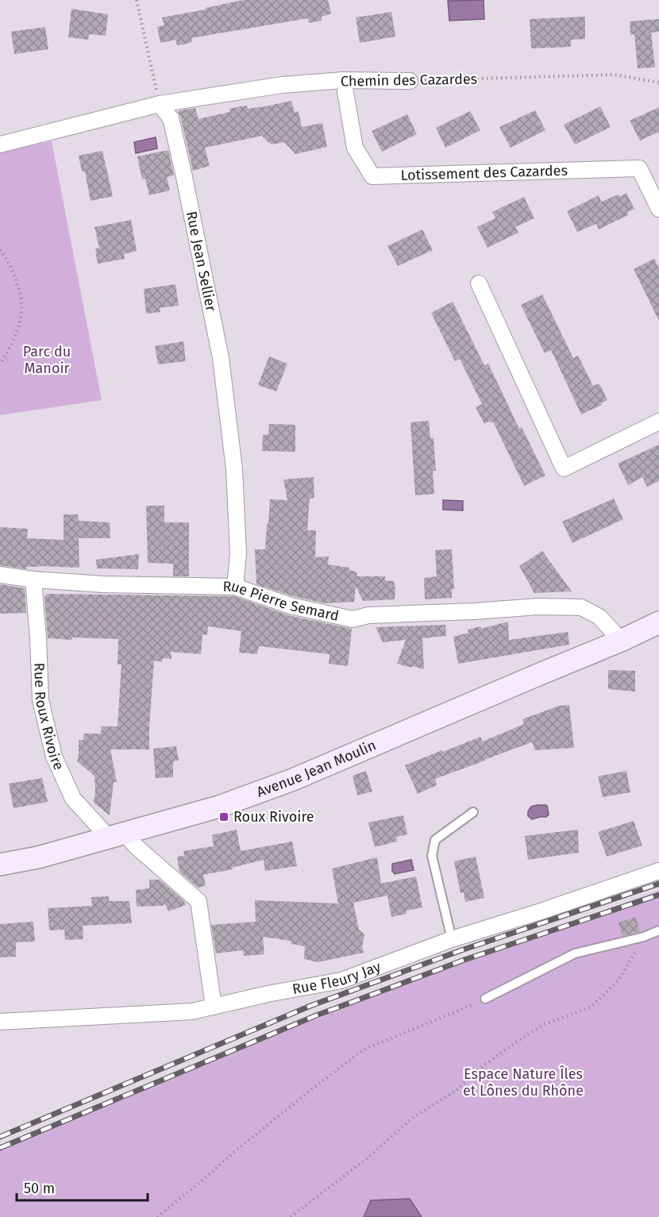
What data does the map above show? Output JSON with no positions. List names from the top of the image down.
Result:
{
  "streets": {
    "main road": ["Avenue Jean Moulin"],
    "street": [
      "Chemin des Cazardes",
      "Lotissement des Cazardes",
      "Rue Jean Sellier",
      "Rue Pierre Semard",
      "Rue Roux Rivoire",
      "Rue Fleury Jay"
    ]
  },
  "crossings": [
    ["Chemin des Cazardes", "Rue Jean Sellier"],
    ["Rue Jean Sellier", "Rue Pierre Semard"],
    ["Rue Pierre Semard", "Rue Roux Rivoire"],
    ["Rue Pierre Semard", "Avenue Jean Moulin"],
    ["Rue Roux Rivoire", "Avenue Jean Moulin"],
    ["Rue Roux Rivoire", "Rue Fleury Jay"]
  ],
  "parks": ["Parc du Manoir", "Espace Nature Îles et Lônes du Rhône"],
  "places": {
    "transit": ["Roux Rivoire"]
  },
  "scale_bar": "50 m"
}
